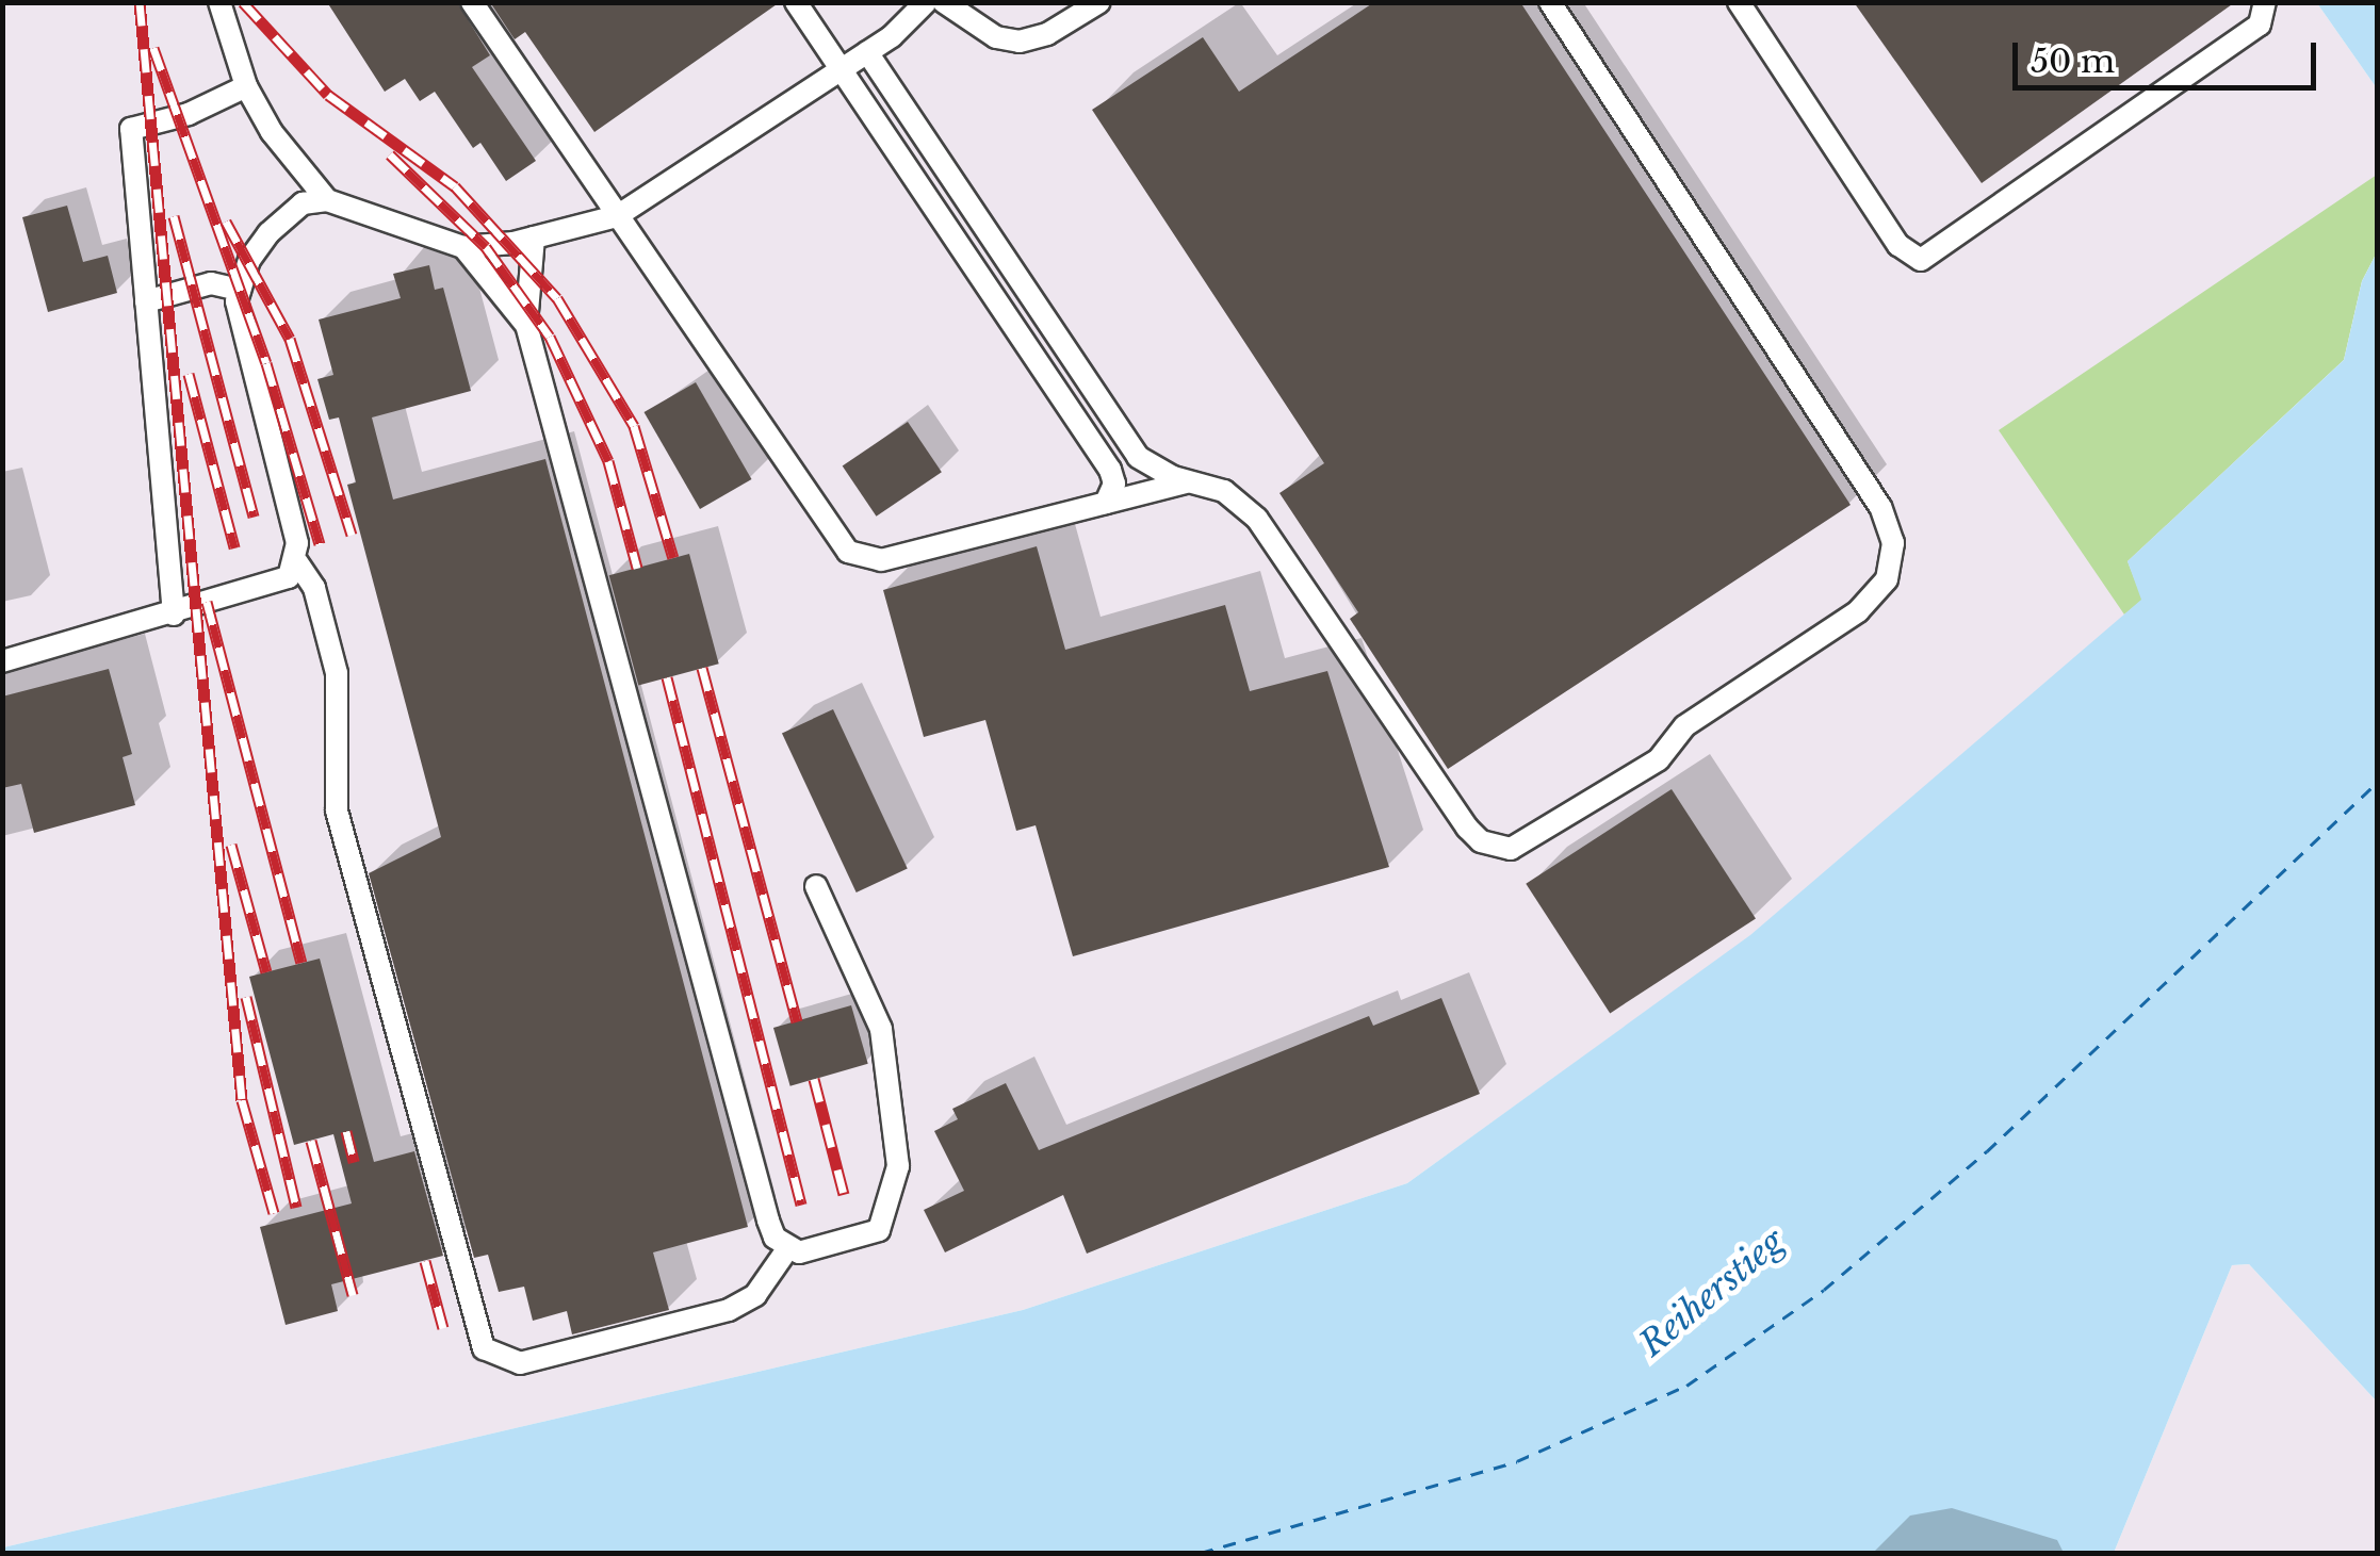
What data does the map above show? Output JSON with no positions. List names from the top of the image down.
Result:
{
  "water": ["Reiherstieg"],
  "scale_bar": "50 m"
}
